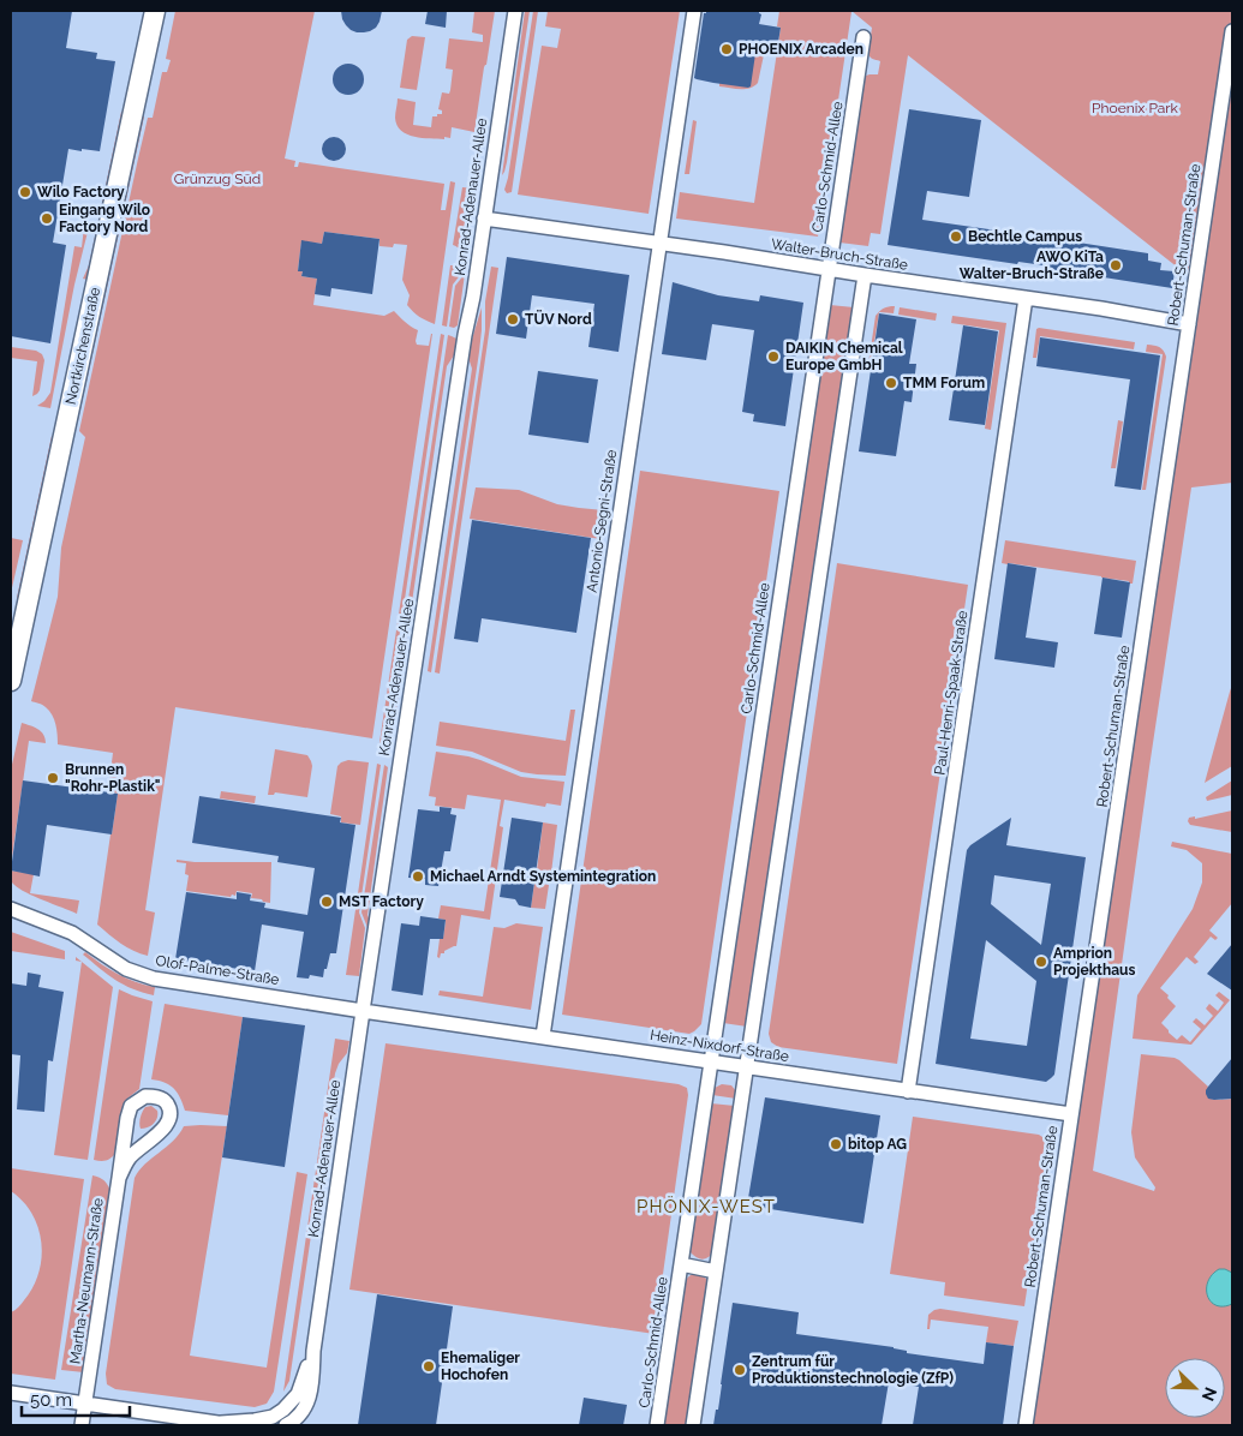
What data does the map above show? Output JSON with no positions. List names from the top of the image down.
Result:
{
  "streets": {
    "main road": ["Nortkirchenstraße"],
    "street": [
      "Carlo-Schmid-Allee",
      "Konrad-Adenauer-Allee",
      "Robert-Schuman-Straße",
      "Walter-Bruch-Straße",
      "Antonio-Segni-Straße",
      "Paul-Henri-Spaak-Straße",
      "Olof-Palme-Straße",
      "Heinz-Nixdorf-Straße",
      "Martha-Neumann-Straße"
    ]
  },
  "crossings": [
    ["Carlo-Schmid-Allee", "Walter-Bruch-Straße"],
    ["Carlo-Schmid-Allee", "Heinz-Nixdorf-Straße"],
    ["Konrad-Adenauer-Allee", "Walter-Bruch-Straße"],
    ["Konrad-Adenauer-Allee", "Olof-Palme-Straße"],
    ["Konrad-Adenauer-Allee", "Heinz-Nixdorf-Straße"],
    ["Robert-Schuman-Straße", "Walter-Bruch-Straße"],
    ["Robert-Schuman-Straße", "Heinz-Nixdorf-Straße"],
    ["Walter-Bruch-Straße", "Antonio-Segni-Straße"],
    ["Walter-Bruch-Straße", "Paul-Henri-Spaak-Straße"],
    ["Antonio-Segni-Straße", "Heinz-Nixdorf-Straße"],
    ["Paul-Henri-Spaak-Straße", "Heinz-Nixdorf-Straße"],
    ["Olof-Palme-Straße", "Heinz-Nixdorf-Straße"]
  ],
  "districts": ["PHÖNIX-WEST"],
  "parks": ["Phoenix Park", "Grünzug Süd"],
  "places": [
    "PHOENIX Arcaden",
    "Wilo Factory",
    "Eingang Wilo Factory Nord",
    "Bechtle Campus",
    "AWO KiTa Walter-Bruch-Straße",
    "TÜV Nord",
    "DAIKIN Chemical Europe GmbH",
    "TMM Forum",
    "Brunnen \"Rohr-Plastik\"",
    "Michael Arndt Systemintegration",
    "MST Factory",
    "Amprion Projekthaus",
    "bitop AG",
    "Ehemaliger Hochofen",
    "Zentrum für Produktionstechnologie (ZfP)"
  ],
  "scale_bar": "50 m",
  "north": "bottom right"
}
